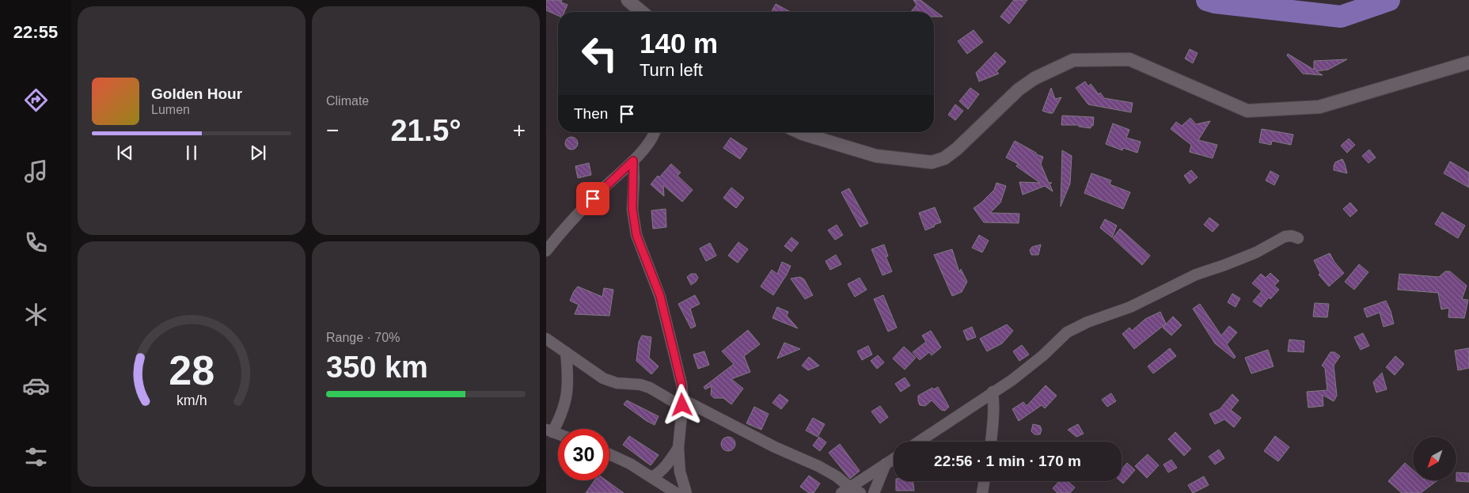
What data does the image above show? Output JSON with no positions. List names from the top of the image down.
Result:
{
  "north": "bottom left",
  "page": {
    "tabs": "22:55",
    "tile": [
      "Climate",
      ["Range · 70%", "350 km"]
    ],
    "turn": ["140 m", "Turn left"],
    "song": ["Golden Hour", "Lumen"],
    "then": "Then",
    "heat": ["−", "21.5°", "+"],
    "limit": "30",
    "trip": "22:56 · 1 min · 170 m",
    "gauge": ["28", "km/h"]
  }
}
